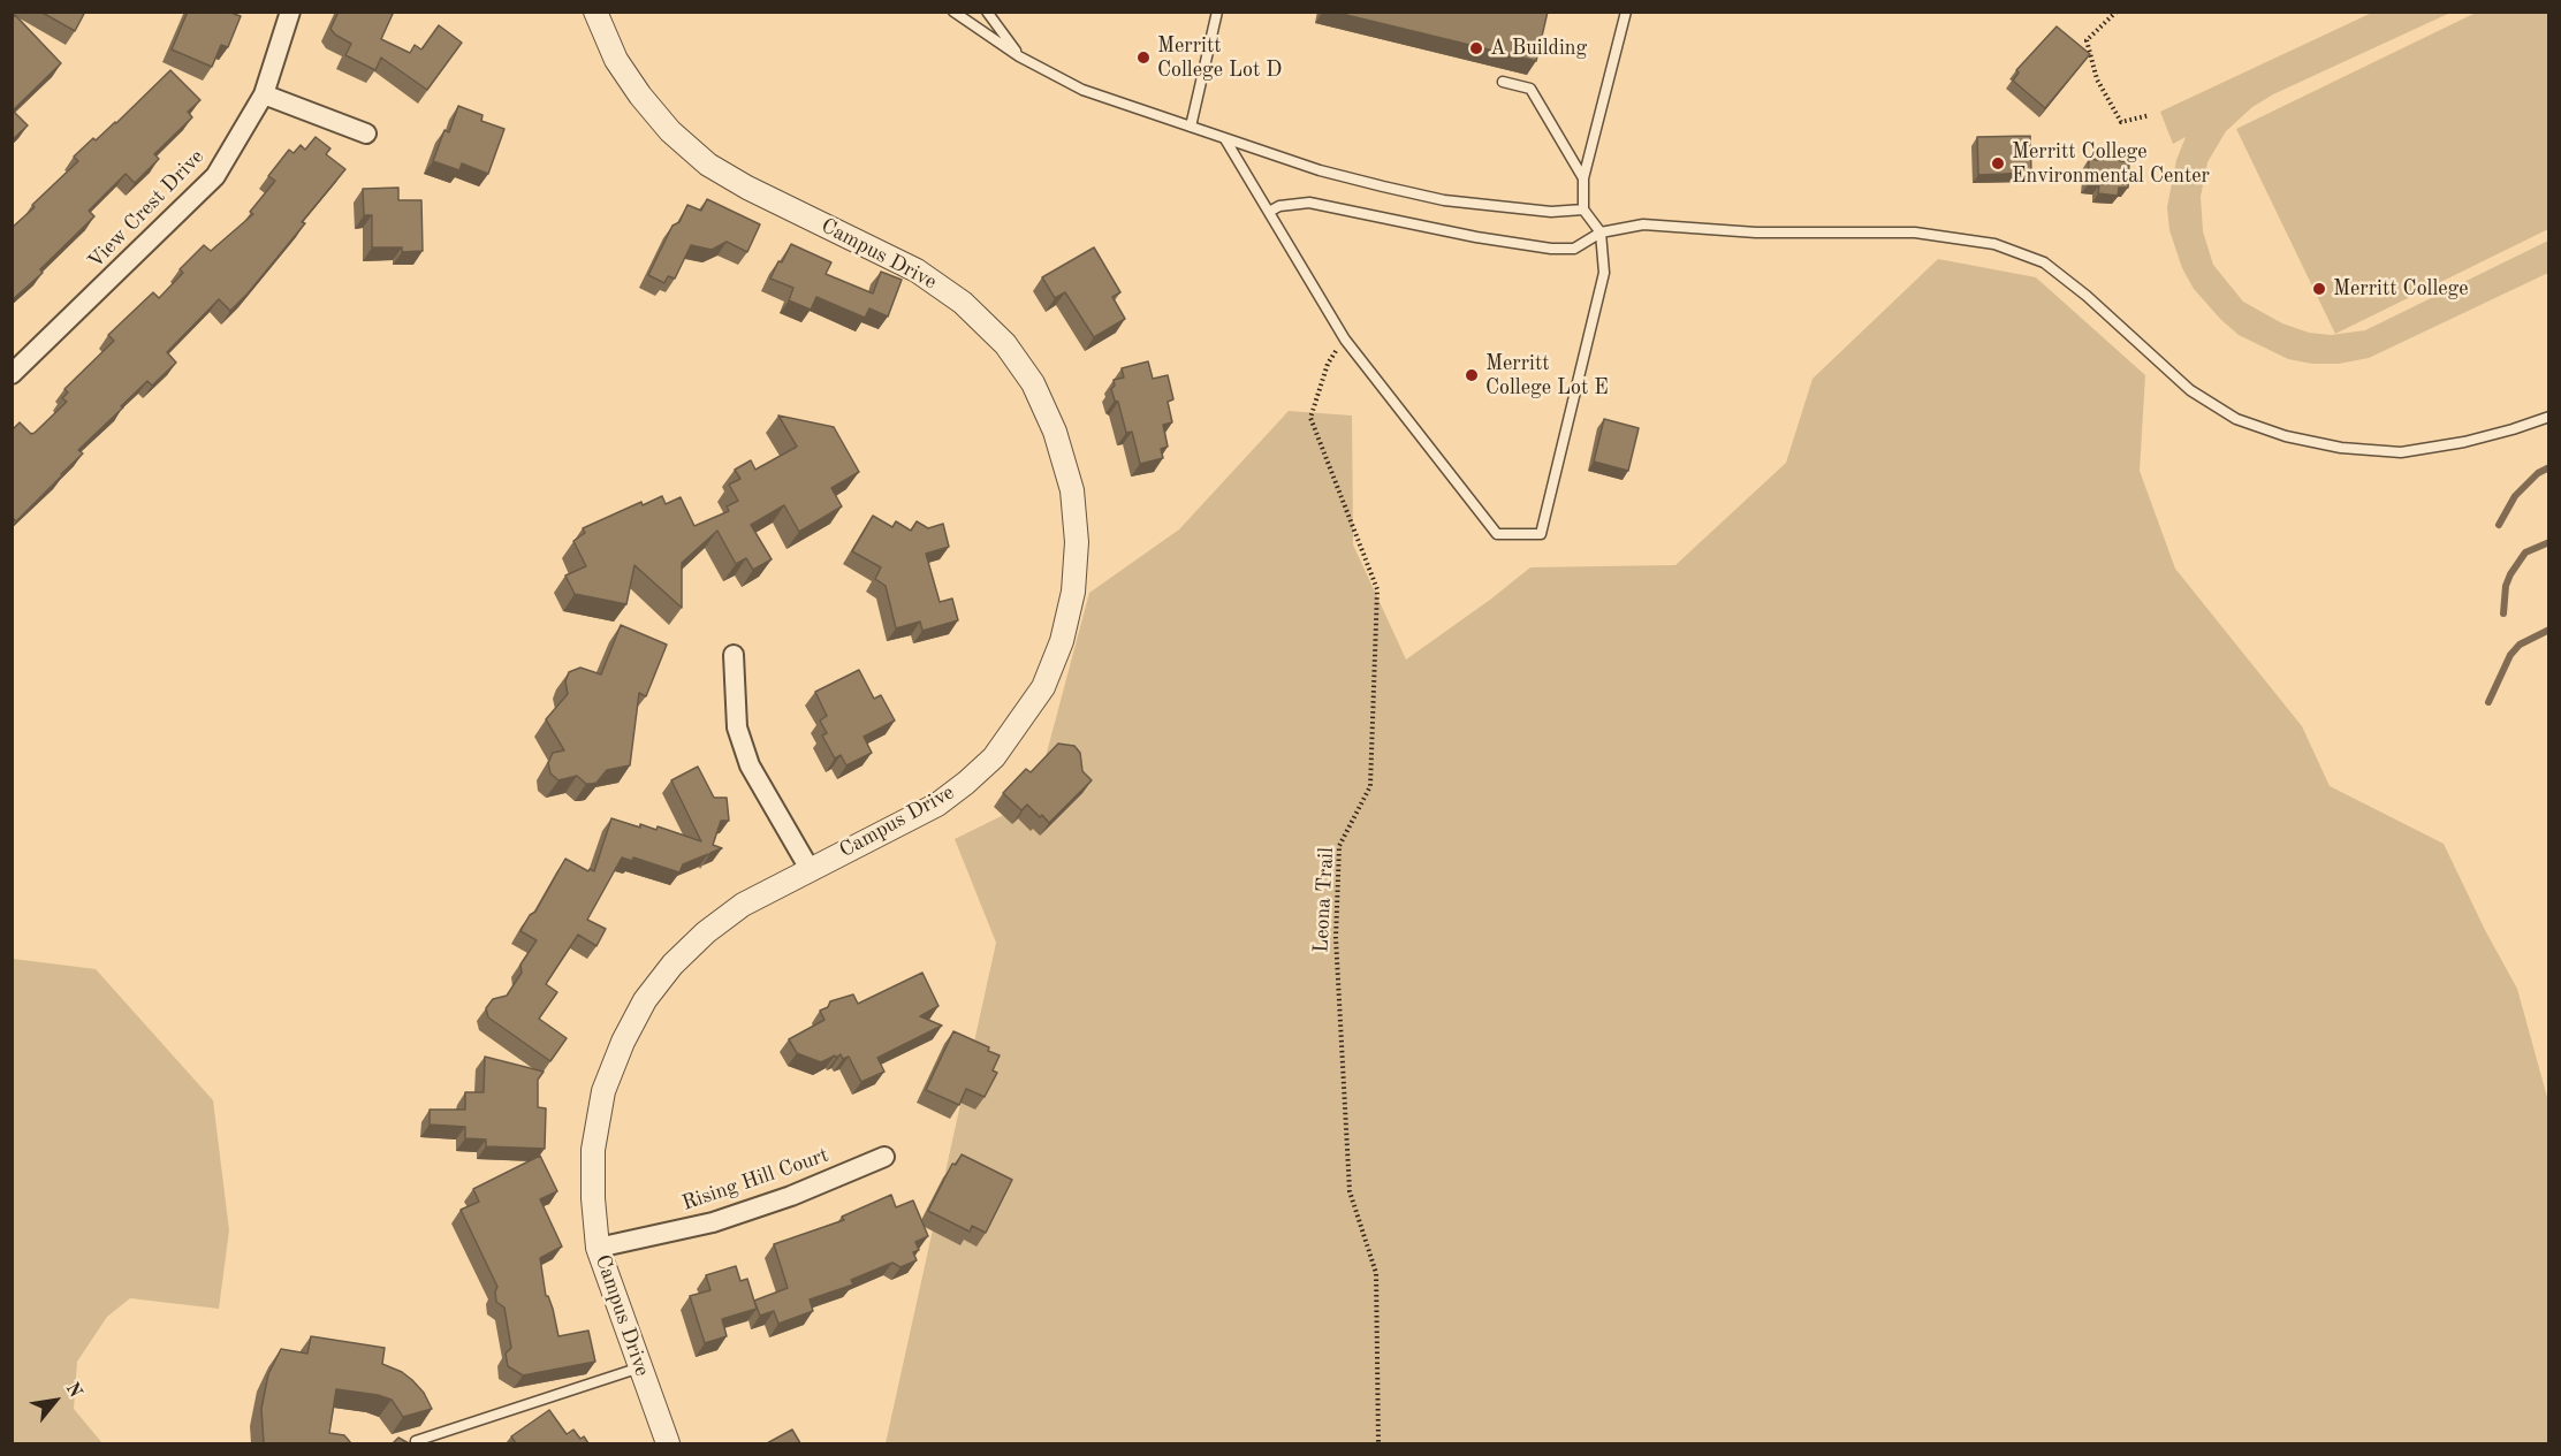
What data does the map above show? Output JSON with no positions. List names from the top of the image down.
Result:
{
  "streets": {
    "street": ["View Crest Drive", "Campus Drive", "Rising Hill Court"],
    "path": ["Leona Trail"]
  },
  "crossings": [
    ["Campus Drive", "Rising Hill Court"]
  ],
  "places": [
    "A Building",
    "Merritt College Lot D",
    "Merritt College Environmental Center",
    "Merritt College",
    "Merritt College Lot E"
  ],
  "north": "top right"
}
